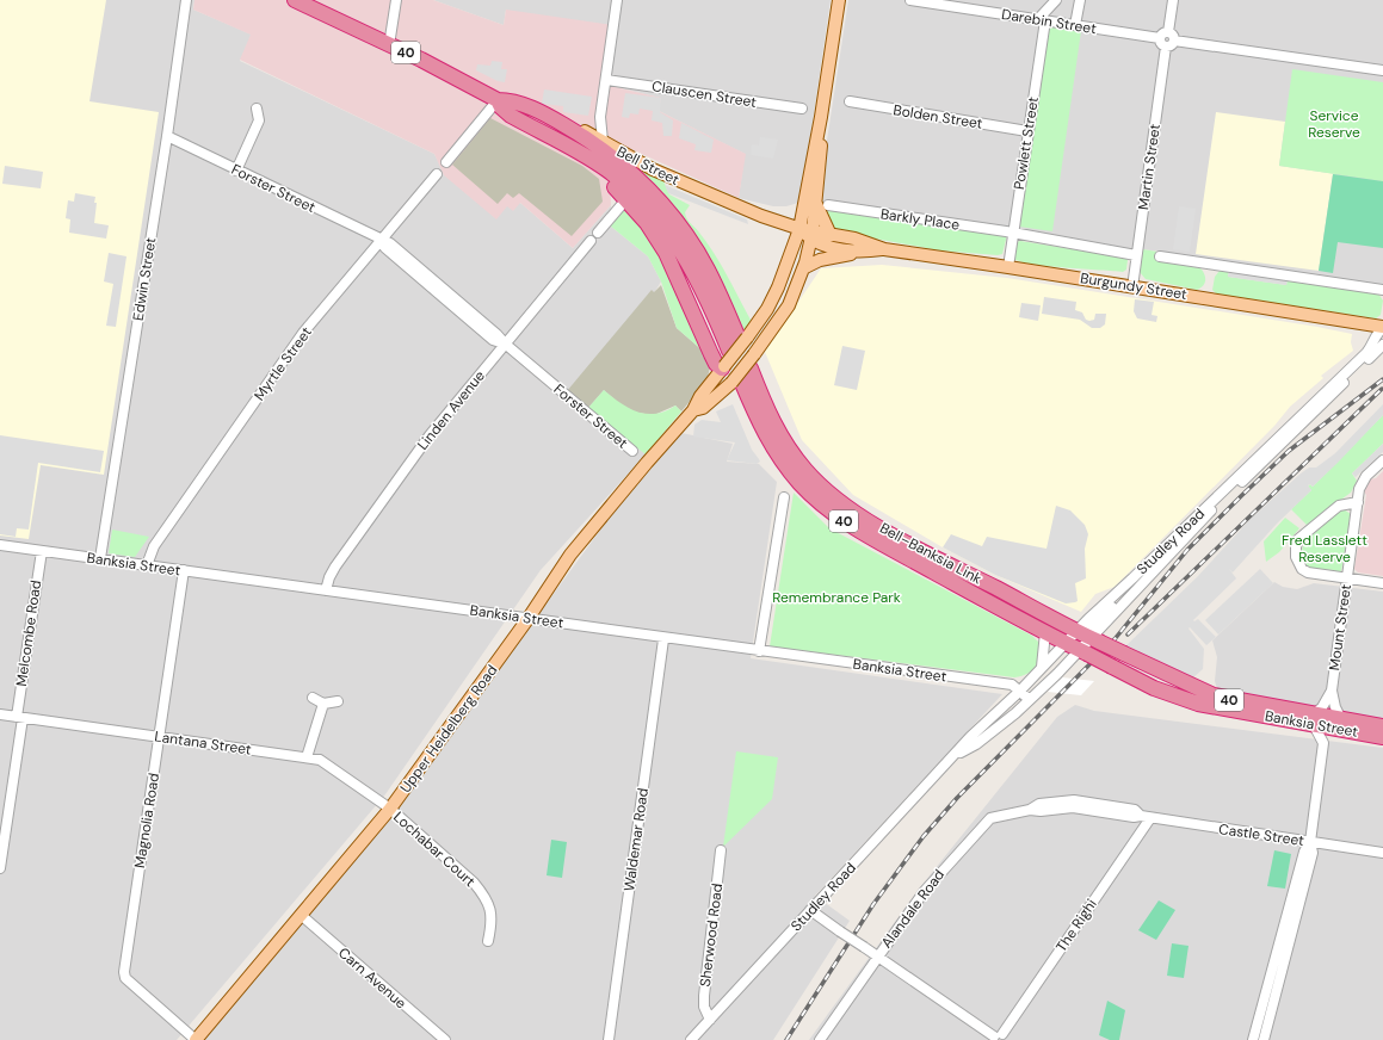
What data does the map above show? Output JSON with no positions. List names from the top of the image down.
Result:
{
  "streets": {
    "highway": [
      "40",
      "Bell Street",
      "Bell–Banksia Link",
      "Banksia Street"
    ],
    "main road": ["Burgundy Street", "Upper Heidelberg Road"],
    "street": [
      "Darebin Street",
      "Clauscen Street",
      "Bolden Street",
      "Powlett Street",
      "Martin Street",
      "Forster Street",
      "Barkly Place",
      "Edwin Street",
      "Myrtle Street",
      "Linden Avenue",
      "Studley Road",
      "Mount Street",
      "Melcombe Road",
      "Lantana Street",
      "Magnolia Road",
      "Castle Street",
      "Waldemar Road",
      "Lochabar Court",
      "Alandale Road",
      "The Righi",
      "Sherwood Road",
      "Carn Avenue"
    ]
  },
  "crossings": [
    ["Darebin Street", "Powlett Street"],
    ["40", "Bell Street"],
    ["40", "Upper Heidelberg Road"],
    ["Bolden Street", "Powlett Street"],
    ["Powlett Street", "Barkly Place"],
    ["Powlett Street", "Burgundy Street"],
    ["Bell Street", "Burgundy Street"],
    ["Bell Street", "Upper Heidelberg Road"],
    ["Martin Street", "Burgundy Street"],
    ["Forster Street", "Edwin Street"],
    ["Forster Street", "Myrtle Street"],
    ["Forster Street", "Linden Avenue"],
    ["Edwin Street", "Banksia Street"],
    ["Burgundy Street", "Studley Road"],
    ["Burgundy Street", "Upper Heidelberg Road"],
    ["Myrtle Street", "Banksia Street"],
    ["Linden Avenue", "Banksia Street"],
    ["Studley Road", "Bell–Banksia Link"],
    ["Studley Road", "Banksia Street"],
    ["Studley Road", "Sherwood Road"],
    ["Bell–Banksia Link", "Banksia Street"],
    ["Bell–Banksia Link", "Upper Heidelberg Road"],
    ["Banksia Street", "Mount Street"],
    ["Banksia Street", "Melcombe Road"],
    ["Banksia Street", "Upper Heidelberg Road"],
    ["Banksia Street", "Magnolia Road"],
    ["Banksia Street", "Waldemar Road"],
    ["Melcombe Road", "Lantana Street"],
    ["Upper Heidelberg Road", "Lantana Street"],
    ["Upper Heidelberg Road", "Magnolia Road"],
    ["Upper Heidelberg Road", "Lochabar Court"],
    ["Upper Heidelberg Road", "Carn Avenue"],
    ["Lantana Street", "Magnolia Road"],
    ["Lantana Street", "Lochabar Court"],
    ["Castle Street", "Alandale Road"],
    ["Castle Street", "The Righi"]
  ],
  "parks": ["Service Reserve", "Fred Lasslett Reserve", "Remembrance Park"]
}
